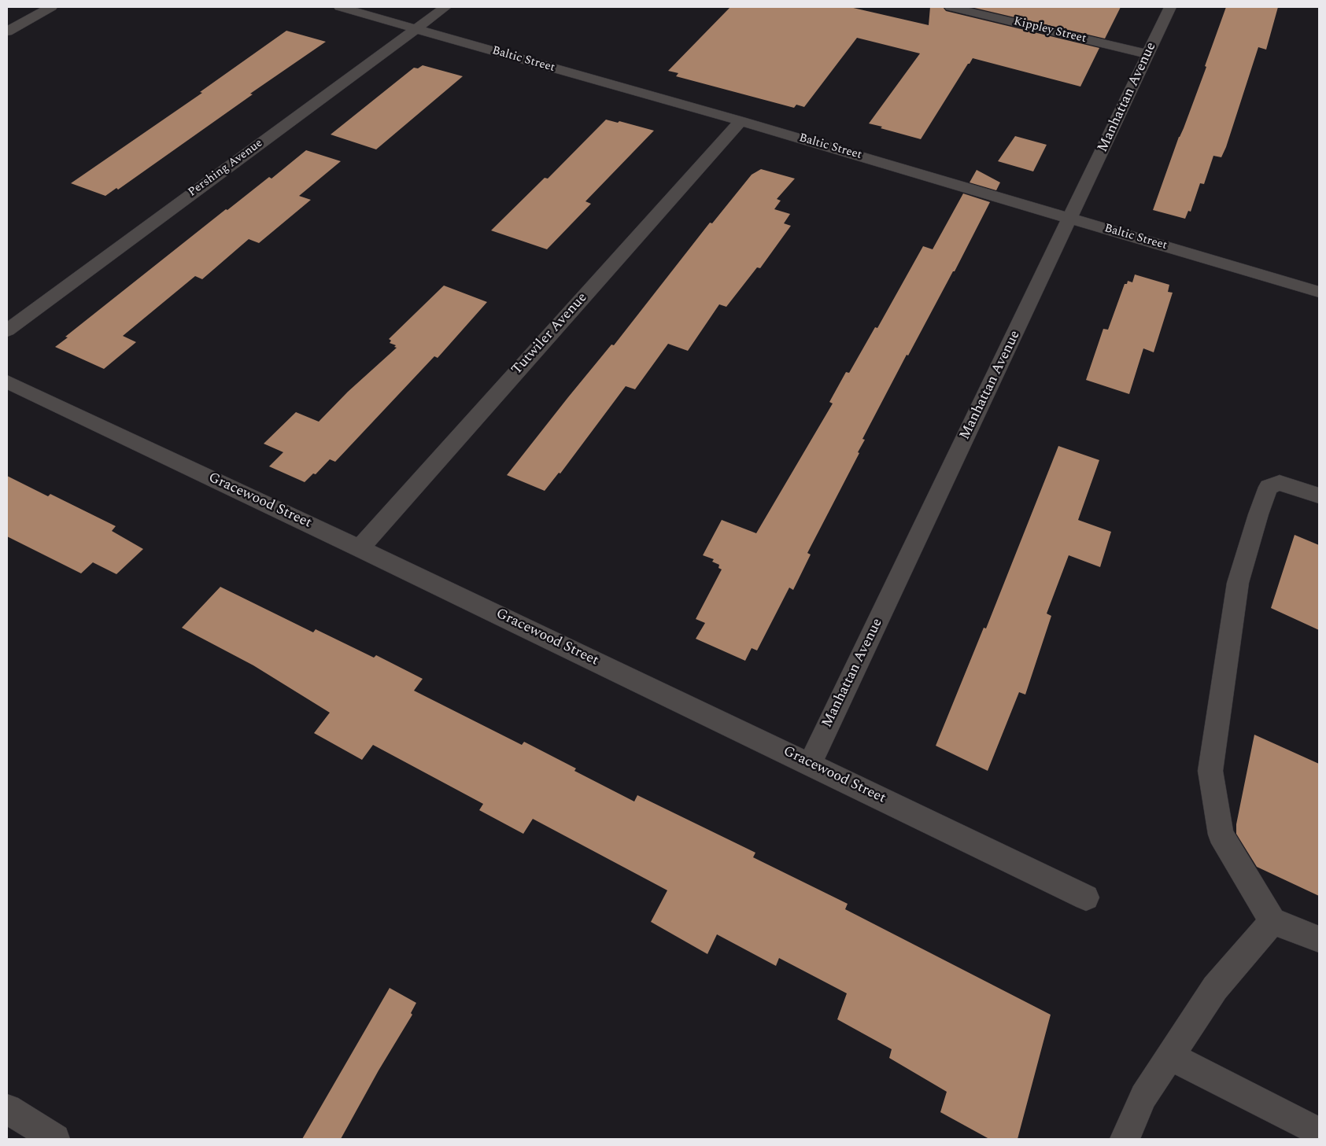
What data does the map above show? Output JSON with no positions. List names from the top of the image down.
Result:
{
  "streets": {
    "street": [
      "Kippley Street",
      "Baltic Street",
      "Manhattan Avenue",
      "Pershing Avenue",
      "Tutwiler Avenue",
      "Gracewood Street"
    ]
  },
  "crossings": [
    ["Kippley Street", "Manhattan Avenue"],
    ["Baltic Street", "Manhattan Avenue"],
    ["Baltic Street", "Pershing Avenue"],
    ["Baltic Street", "Tutwiler Avenue"],
    ["Manhattan Avenue", "Gracewood Street"],
    ["Tutwiler Avenue", "Gracewood Street"]
  ]
}
